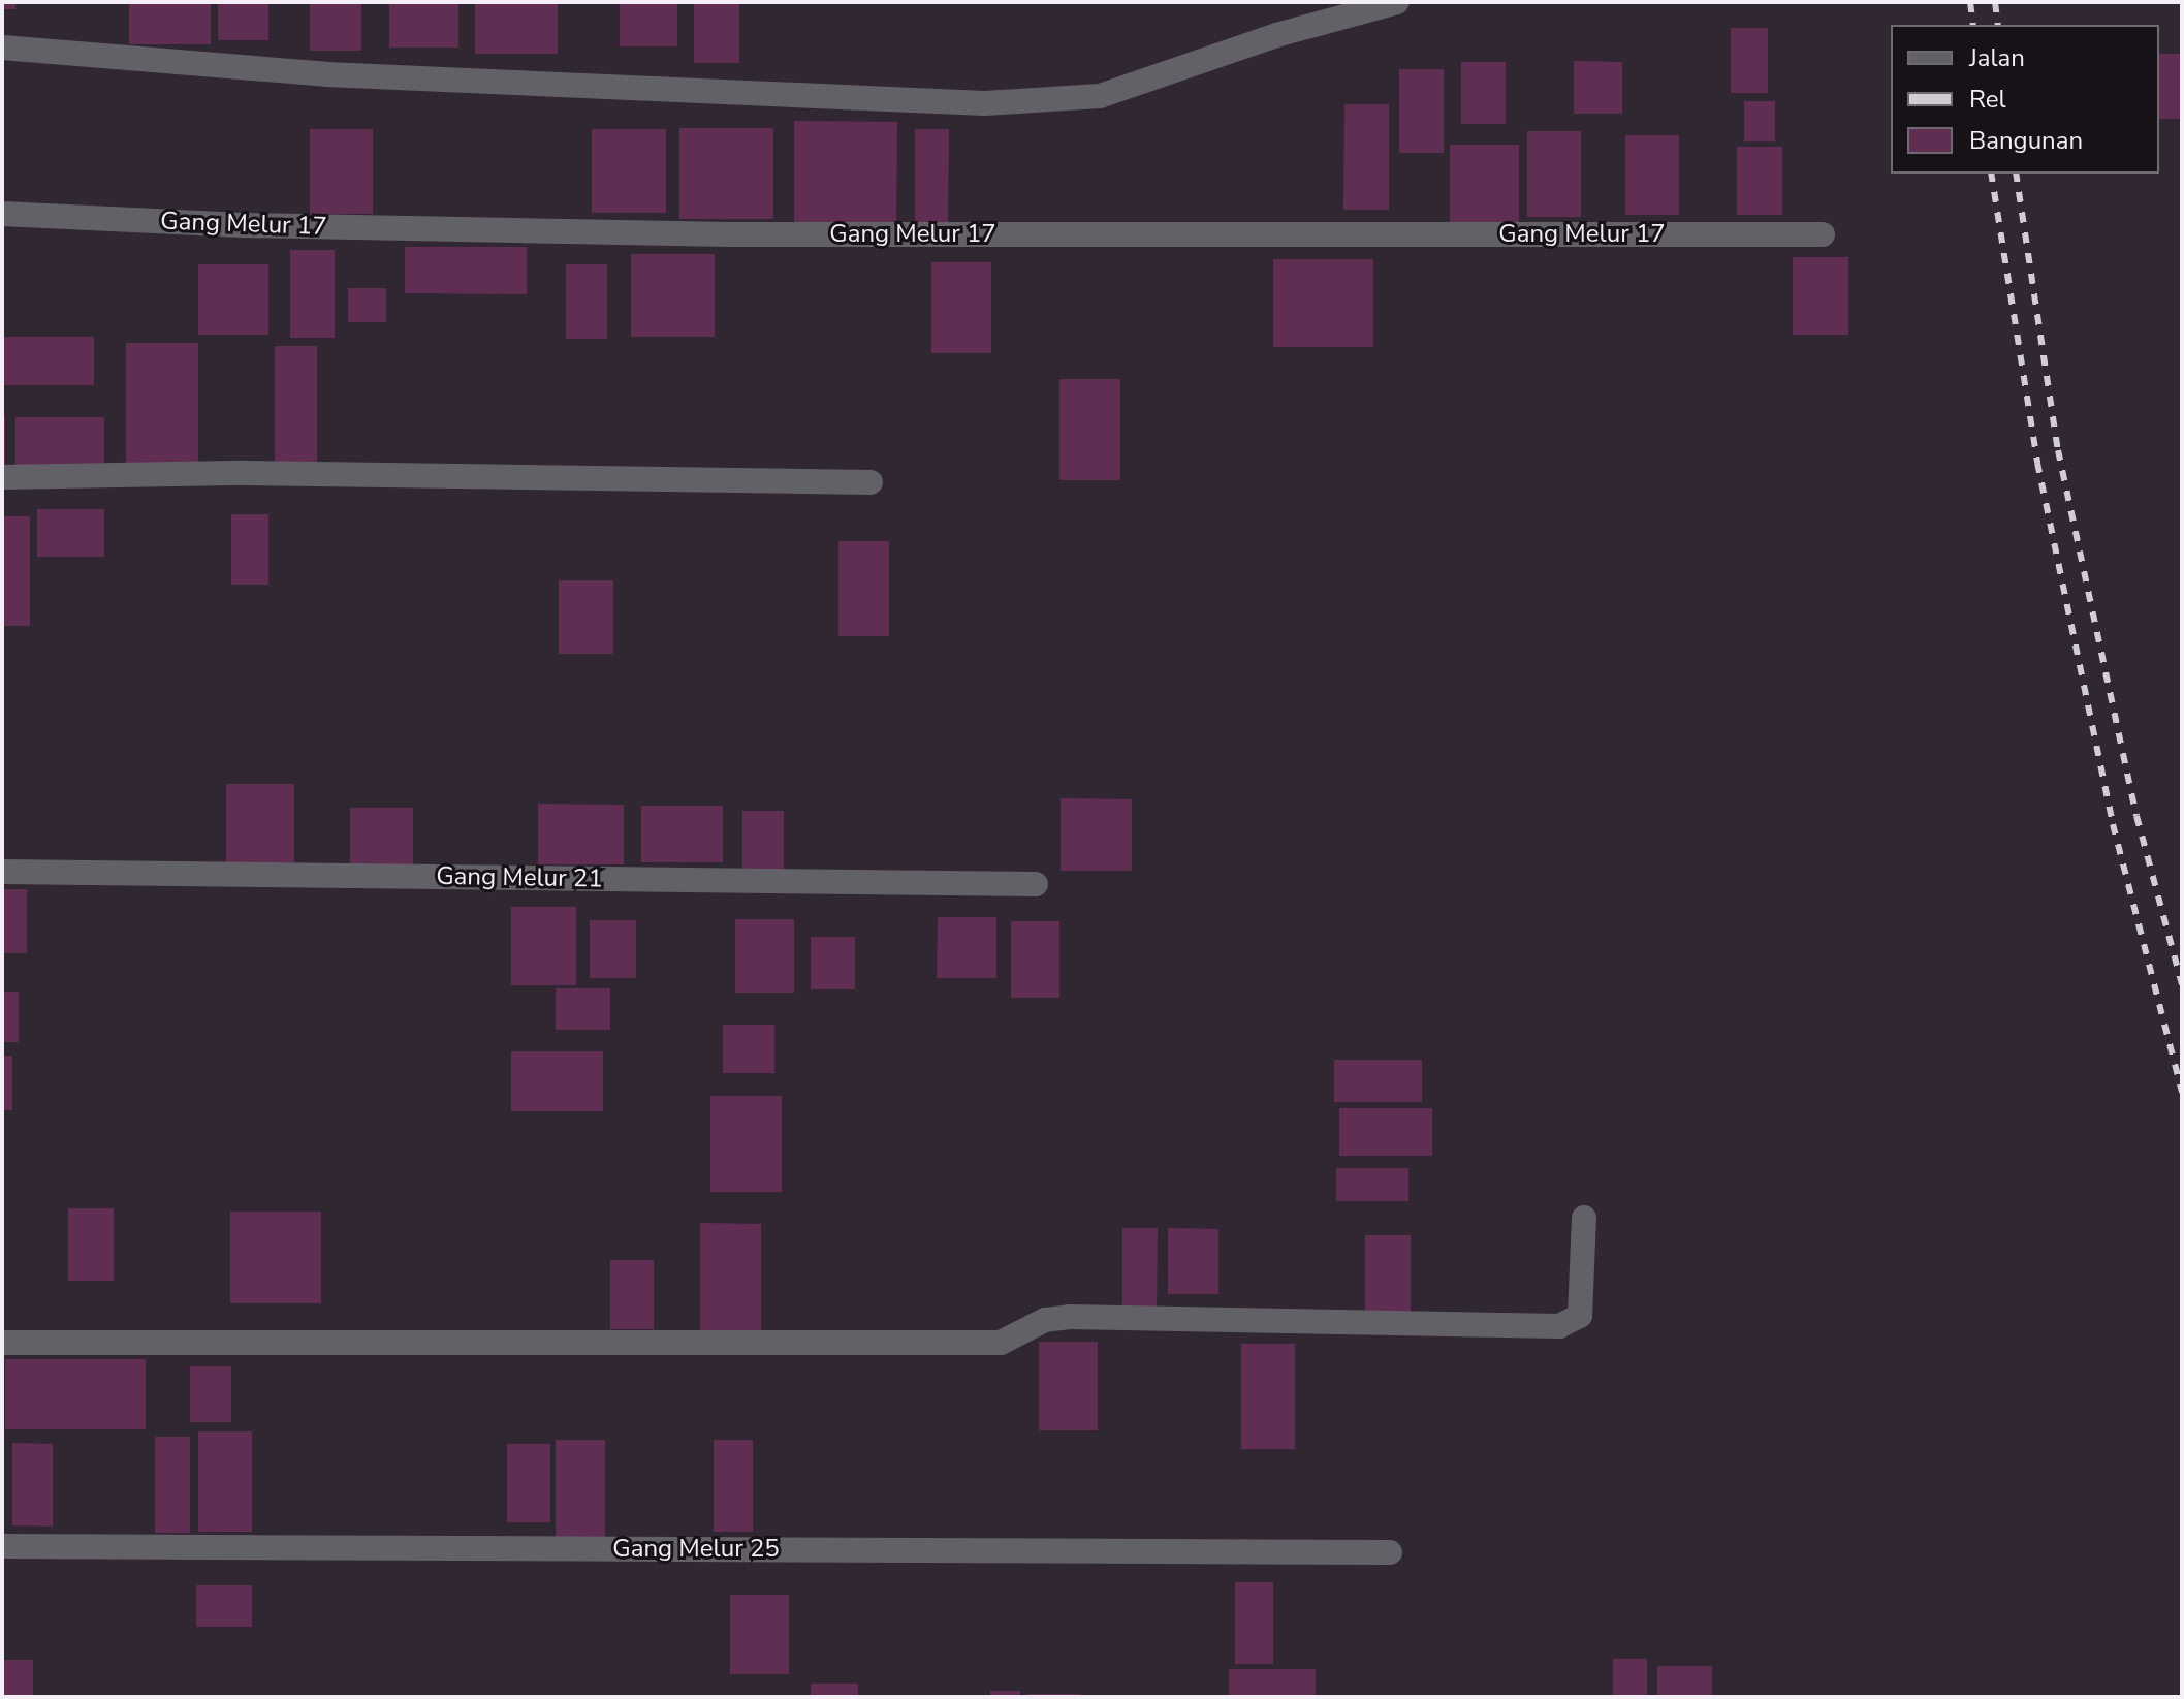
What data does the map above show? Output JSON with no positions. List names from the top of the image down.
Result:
{
  "streets": {
    "street": ["Gang Melur 17", "Gang Melur 21", "Gang Melur 25"]
  },
  "legend": ["Jalan", "Rel", "Bangunan"]
}
